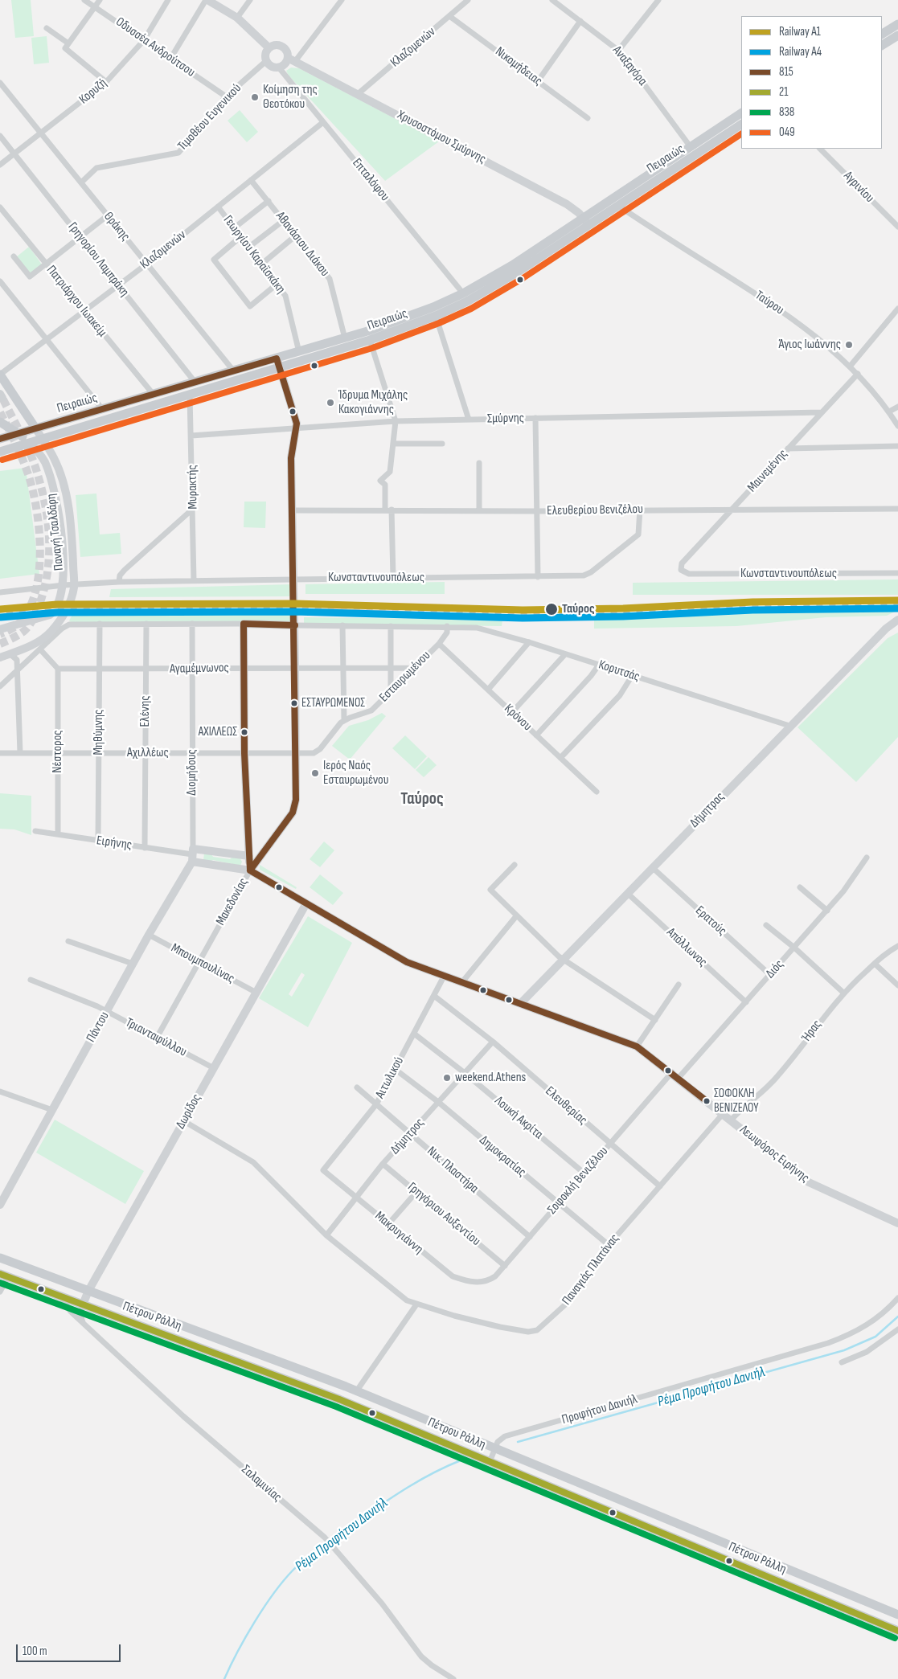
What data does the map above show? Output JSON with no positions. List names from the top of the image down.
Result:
{
  "streets": {
    "main road": ["Πειραιώς", "Παναγή Τσαλδάρη", "Πέτρου Ράλλη"],
    "street": [
      "Οδυσσέα Ανδρούτσου",
      "Κλαζομενών",
      "Αναξαγόρα",
      "Νικομήδειας",
      "Κορυζή",
      "Τιμοθέου Ευγενικού",
      "Χρυσοστόμου Σμύρνης",
      "Επταλόφου",
      "Αγρινίου",
      "Θράκης",
      "Αθανάσιου Διάκου",
      "Γεωργίου Καραϊσκάκη",
      "Γρηγορίου Λαμπράκη",
      "Πατριάρχου Ιωακείμ",
      "Ταύρου",
      "Σμύρνης",
      "Μαινεμένης",
      "Μυρακτής",
      "Ελευθερίου Βενιζέλου",
      "Κωνσταντινουπόλεως",
      "Αγαμέμνωνος",
      "Κορυτσάς",
      "Εσταυρωμένου",
      "Ελένης",
      "Κρόνου",
      "Μηθύμνης",
      "Νέστορος",
      "Αχιλλέως",
      "Διομήδους",
      "Δήμητρας",
      "Ειρήνης",
      "Μακεδονίας",
      "Ερατούς",
      "Απόλλωνος",
      "Μπουμπουλίνας",
      "Διός",
      "Πάντου",
      "Ήρας",
      "Τριανταφύλλου",
      "Αιτωλικού",
      "Ελευθερίας",
      "Δωρίδος",
      "Λουκή Ακρίτα",
      "Δήμητρος",
      "Λεωφόρος Ειρήνης",
      "Δημοκρατίας",
      "Νικ. Πλαστήρα",
      "Σοφοκλή Βενιζέλου",
      "Γρηγόριου Αυξεντίου",
      "Μακρυγιάννη",
      "Παναγιάς Πλατάνας",
      "Προφήτου Δανιήλ",
      "Σαλαμινίας"
    ]
  },
  "crossings": [
    ["Οδυσσέα Ανδρούτσου", "Κορυζή"],
    ["Οδυσσέα Ανδρούτσου", "Τιμοθέου Ευγενικού"],
    ["Κλαζομενών", "Νικομήδειας"],
    ["Κλαζομενών", "Χρυσοστόμου Σμύρνης"],
    ["Κλαζομενών", "Επταλόφου"],
    ["Κλαζομενών", "Θράκης"],
    ["Κλαζομενών", "Αθανάσιου Διάκου"],
    ["Κλαζομενών", "Γεωργίου Καραϊσκάκη"],
    ["Κλαζομενών", "Γρηγορίου Λαμπράκη"],
    ["Κλαζομενών", "Πατριάρχου Ιωακείμ"],
    ["Κλαζομενών", "Παναγή Τσαλδάρη"],
    ["Αναξαγόρα", "Πειραιώς"],
    ["Κορυζή", "Θράκης"],
    ["Κορυζή", "Γρηγορίου Λαμπράκη"],
    ["Τιμοθέου Ευγενικού", "Χρυσοστόμου Σμύρνης"],
    ["Τιμοθέου Ευγενικού", "Επταλόφου"],
    ["Τιμοθέου Ευγενικού", "Θράκης"],
    ["Χρυσοστόμου Σμύρνης", "Πειραιώς"],
    ["Χρυσοστόμου Σμύρνης", "Επταλόφου"],
    ["Πειραιώς", "Επταλόφου"],
    ["Πειραιώς", "Θράκης"],
    ["Πειραιώς", "Αθανάσιου Διάκου"],
    ["Πειραιώς", "Γεωργίου Καραϊσκάκη"],
    ["Πειραιώς", "Γρηγορίου Λαμπράκη"],
    ["Πειραιώς", "Πατριάρχου Ιωακείμ"],
    ["Πειραιώς", "Ταύρου"],
    ["Πειραιώς", "Μυρακτής"],
    ["Πειραιώς", "Παναγή Τσαλδάρη"],
    ["Πειραιώς", "Μακεδονίας"],
    ["Ταύρου", "Μαινεμένης"],
    ["Σμύρνης", "Μαινεμένης"],
    ["Σμύρνης", "Μυρακτής"],
    ["Σμύρνης", "Μακεδονίας"],
    ["Μαινεμένης", "Ελευθερίου Βενιζέλου"],
    ["Μαινεμένης", "Κωνσταντινουπόλεως"],
    ["Μυρακτής", "Κωνσταντινουπόλεως"],
    ["Ελευθερίου Βενιζέλου", "Κωνσταντινουπόλεως"],
    ["Ελευθερίου Βενιζέλου", "Μακεδονίας"],
    ["Παναγή Τσαλδάρη", "Κωνσταντινουπόλεως"],
    ["Κωνσταντινουπόλεως", "Μακεδονίας"],
    ["Αγαμέμνωνος", "Εσταυρωμένου"],
    ["Αγαμέμνωνος", "Ελένης"],
    ["Αγαμέμνωνος", "Μηθύμνης"],
    ["Αγαμέμνωνος", "Νέστορος"],
    ["Αγαμέμνωνος", "Διομήδους"],
    ["Αγαμέμνωνος", "Μακεδονίας"],
    ["Κορυτσάς", "Εσταυρωμένου"],
    ["Κορυτσάς", "Δήμητρας"],
    ["Εσταυρωμένου", "Κρόνου"],
    ["Ελένης", "Αχιλλέως"],
    ["Ελένης", "Ειρήνης"],
    ["Μηθύμνης", "Αχιλλέως"],
    ["Μηθύμνης", "Ειρήνης"],
    ["Νέστορος", "Αχιλλέως"],
    ["Νέστορος", "Ειρήνης"],
    ["Αχιλλέως", "Διομήδους"],
    ["Αχιλλέως", "Μακεδονίας"],
    ["Διομήδους", "Ειρήνης"],
    ["Διομήδους", "Πάντου"],
    ["Δήμητρας", "Ερατούς"],
    ["Δήμητρας", "Απόλλωνος"],
    ["Δήμητρας", "Λεωφόρος Ειρήνης"],
    ["Ειρήνης", "Μακεδονίας"],
    ["Ειρήνης", "Πάντου"],
    ["Ειρήνης", "Λεωφόρος Ειρήνης"],
    ["Μακεδονίας", "Μπουμπουλίνας"],
    ["Μακεδονίας", "Τριανταφύλλου"],
    ["Μακεδονίας", "Λεωφόρος Ειρήνης"],
    ["Ερατούς", "Διός"],
    ["Απόλλωνος", "Διός"],
    ["Μπουμπουλίνας", "Πάντου"],
    ["Μπουμπουλίνας", "Δωρίδος"],
    ["Διός", "Λεωφόρος Ειρήνης"],
    ["Διός", "Σοφοκλή Βενιζέλου"],
    ["Πάντου", "Τριανταφύλλου"],
    ["Ήρας", "Λεωφόρος Ειρήνης"],
    ["Τριανταφύλλου", "Δωρίδος"],
    ["Αιτωλικού", "Ελευθερίας"],
    ["Αιτωλικού", "Λουκή Ακρίτα"],
    ["Αιτωλικού", "Λεωφόρος Ειρήνης"],
    ["Αιτωλικού", "Δημοκρατίας"],
    ["Αιτωλικού", "Νικ. Πλαστήρα"],
    ["Αιτωλικού", "Μακρυγιάννη"],
    ["Ελευθερίας", "Δήμητρος"],
    ["Ελευθερίας", "Σοφοκλή Βενιζέλου"],
    ["Ελευθερίας", "Παναγιάς Πλατάνας"],
    ["Δωρίδος", "Λεωφόρος Ειρήνης"],
    ["Δωρίδος", "Παναγιάς Πλατάνας"],
    ["Δωρίδος", "Πέτρου Ράλλη"],
    ["Δωρίδος", "Σαλαμινίας"],
    ["Λουκή Ακρίτα", "Δήμητρος"],
    ["Λουκή Ακρίτα", "Σοφοκλή Βενιζέλου"],
    ["Δήμητρος", "Δημοκρατίας"],
    ["Δήμητρος", "Νικ. Πλαστήρα"],
    ["Δήμητρος", "Γρηγόριου Αυξεντίου"],
    ["Δήμητρος", "Μακρυγιάννη"],
    ["Δήμητρος", "Παναγιάς Πλατάνας"],
    ["Λεωφόρος Ειρήνης", "Σοφοκλή Βενιζέλου"],
    ["Λεωφόρος Ειρήνης", "Παναγιάς Πλατάνας"],
    ["Δημοκρατίας", "Σοφοκλή Βενιζέλου"],
    ["Δημοκρατίας", "Παναγιάς Πλατάνας"],
    ["Νικ. Πλαστήρα", "Σοφοκλή Βενιζέλου"],
    ["Σοφοκλή Βενιζέλου", "Γρηγόριου Αυξεντίου"],
    ["Σοφοκλή Βενιζέλου", "Μακρυγιάννη"],
    ["Πέτρου Ράλλη", "Προφήτου Δανιήλ"],
    ["Πέτρου Ράλλη", "Σαλαμινίας"]
  ],
  "districts": ["Ταύρος"],
  "water": ["Ρέμα Προφήτου Δανιήλ"],
  "places": [
    "Κοίμηση της Θεοτόκου",
    "Άγιος Ιωάννης",
    "Ίδρυμα Μιχάλης Κακογιάννης",
    "Ταύρος",
    "ΕΣΤΑΥΡΩΜΕΝΟΣ",
    "ΑΧΙΛΛΕΩΣ",
    "Ιερός Ναός Εσταυρωμένου",
    "weekend.Athens",
    "ΣΟΦΟΚΛΗ ΒΕΝΙΖΕΛΟΥ"
  ],
  "lines": [
    "transit line 049",
    "transit line 815",
    "rail line A1",
    "rail line A4",
    "transit line 21",
    "transit line 838"
  ],
  "legend": [
    "Railway A1",
    "Railway A4",
    "815",
    "21",
    "838",
    "049"
  ],
  "scale_bar": "100 m"
}
